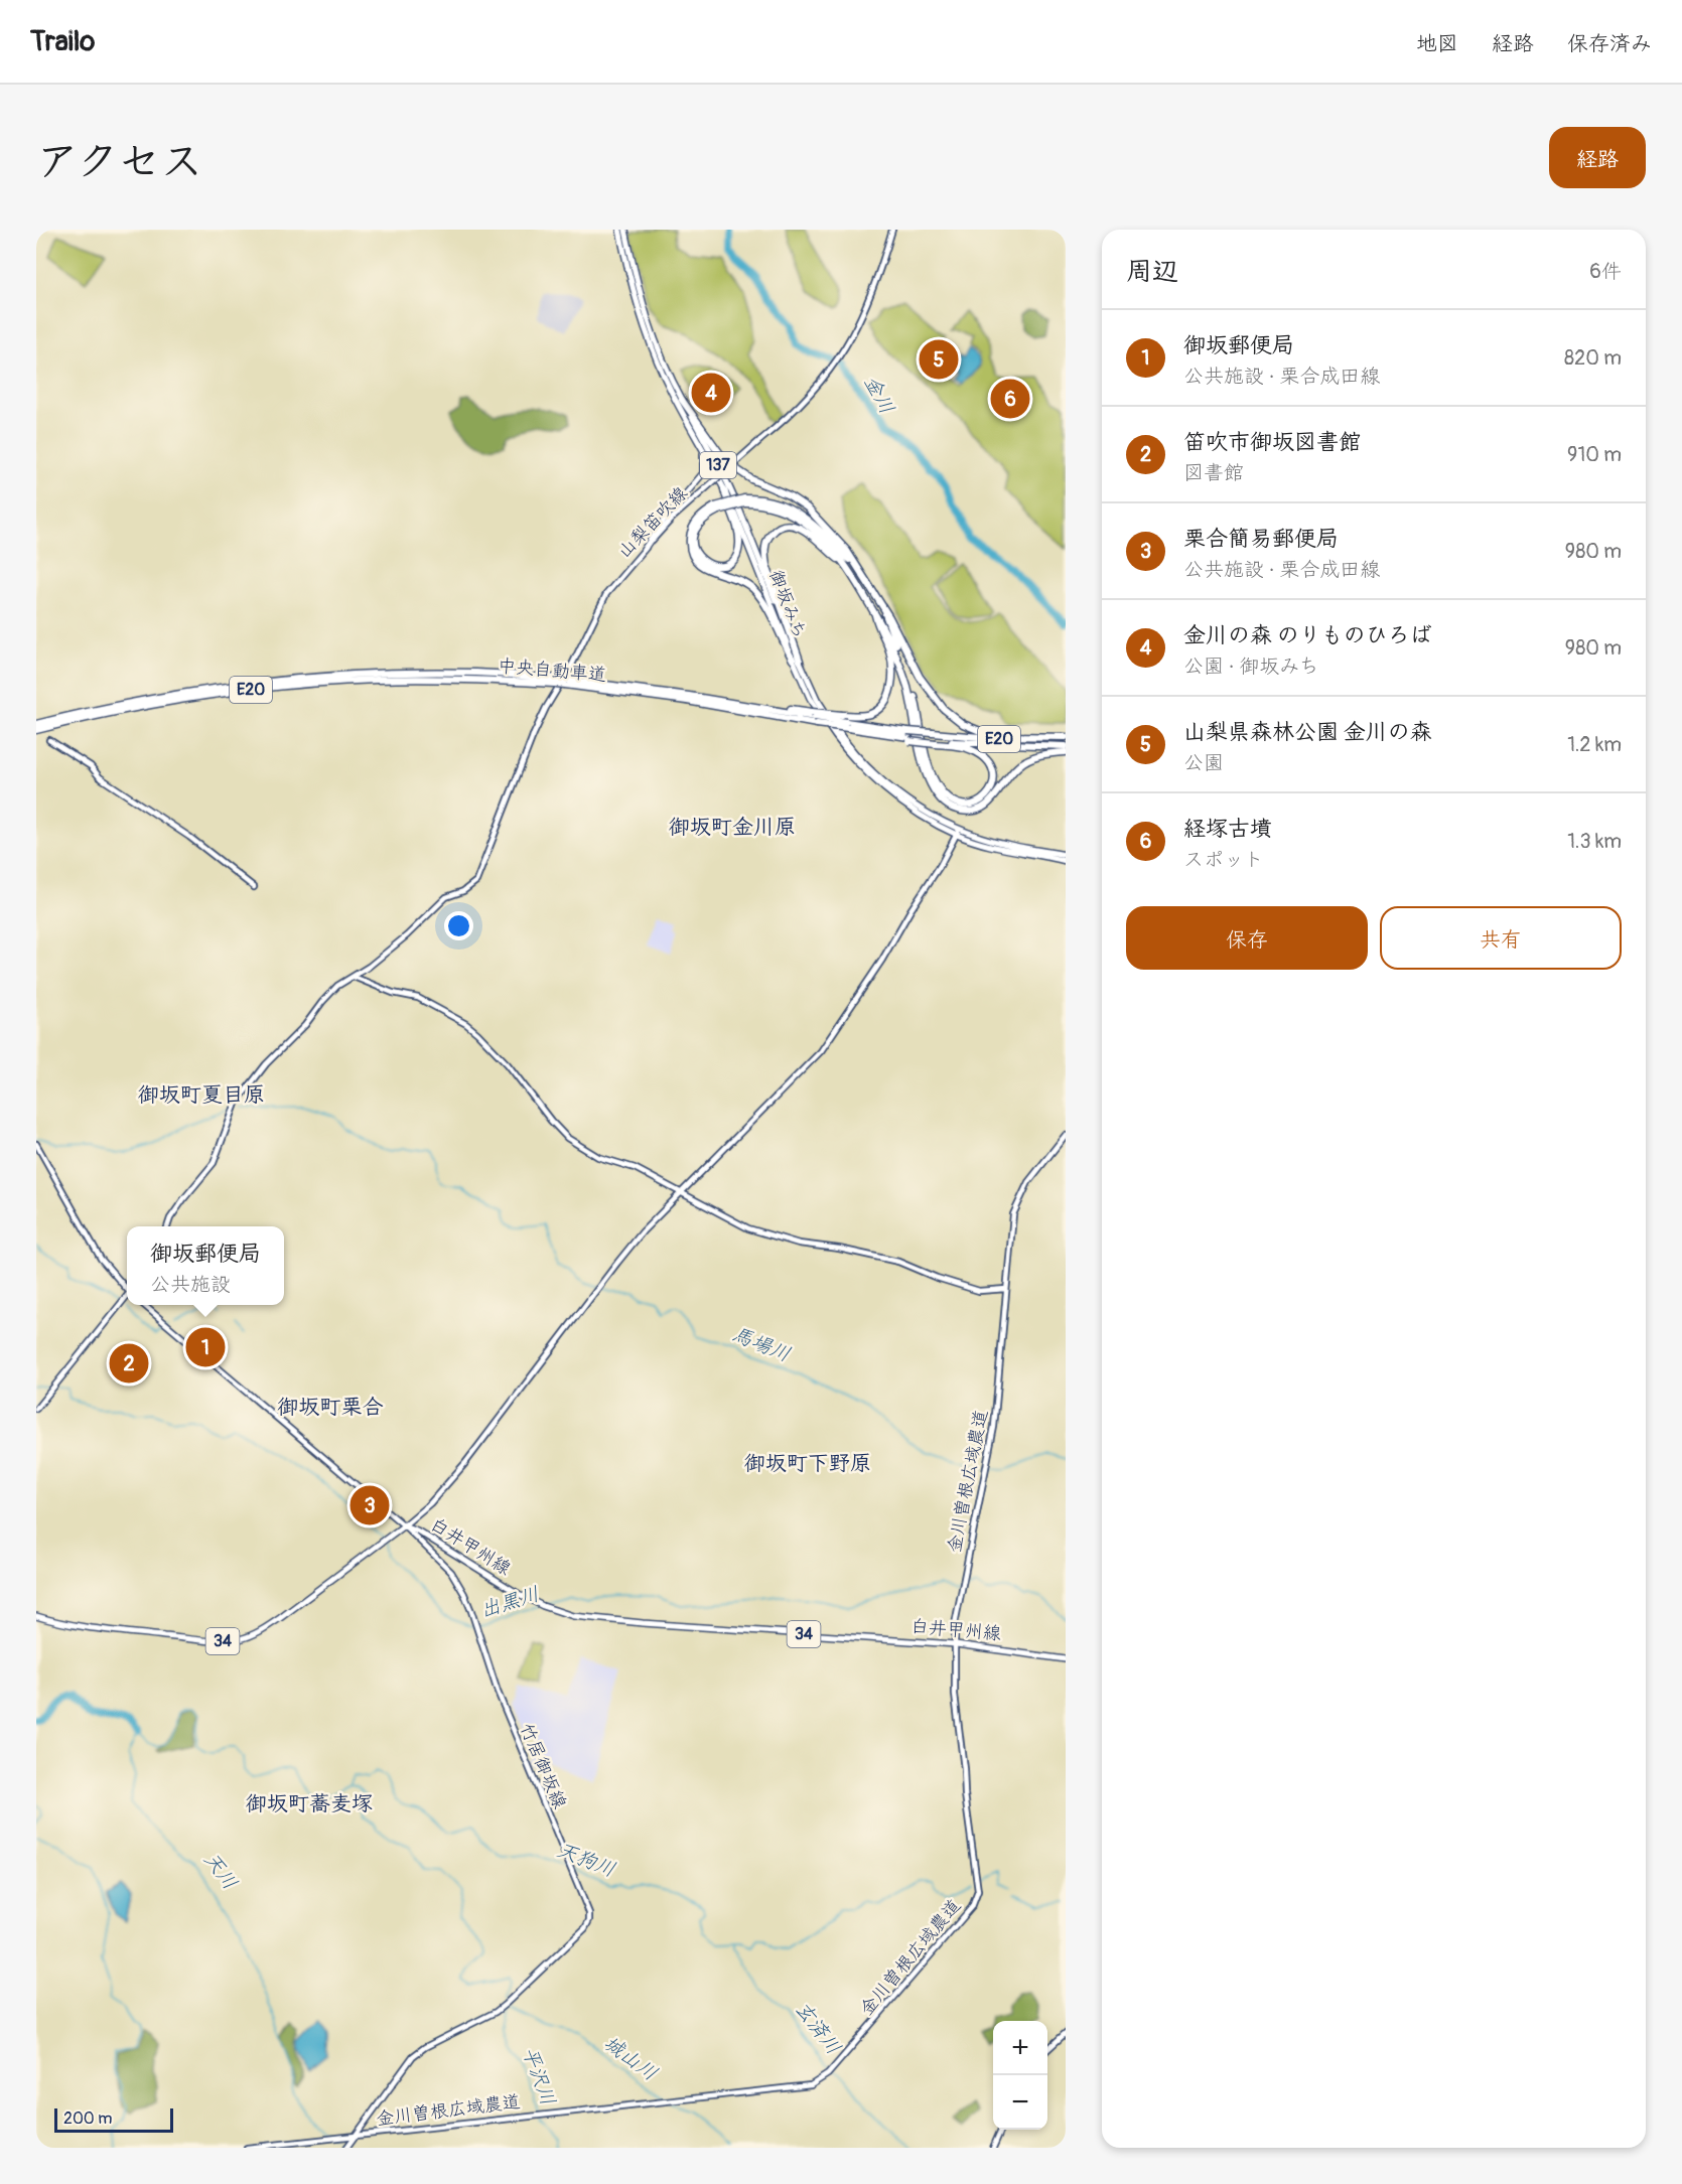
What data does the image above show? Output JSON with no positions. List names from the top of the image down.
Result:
{
  "streets": {
    "highway": ["中央自動車道", "E20"],
    "main road": [
      "137",
      "御坂みち",
      "白井甲州線",
      "34"
    ],
    "street": ["山梨笛吹線", "金川曽根広域農道", "竹居御坂線"]
  },
  "crossings": [
    ["金川曽根広域農道", "白井甲州線"],
    ["金川曽根広域農道", "竹居御坂線"],
    ["白井甲州線", "竹居御坂線"]
  ],
  "districts": [
    "御坂町金川原",
    "御坂町夏目原",
    "御坂町栗合",
    "御坂町下野原",
    "御坂町蕎麦塚"
  ],
  "water": [
    "金川",
    "馬場川",
    "出黒川",
    "天狗川",
    "天川",
    "玄済川",
    "城山川",
    "平沢川"
  ],
  "scale_bar": "200 m",
  "page": {
    "header": "Trailo",
    "nav": ["地図", "経路", "保存済み"],
    "title": "アクセス",
    "buttons": [
      "経路",
      ["保存", "共有"]
    ],
    "heading": ["周辺", "6件"],
    "list": [
      {
        "mark": "1",
        "name": "御坂郵便局",
        "note": "公共施設 · 栗合成田線",
        "value": "820 m"
      },
      {
        "mark": "2",
        "name": "笛吹市御坂図書館",
        "note": "図書館",
        "value": "910 m"
      },
      {
        "mark": "3",
        "name": "栗合簡易郵便局",
        "note": "公共施設 · 栗合成田線",
        "value": "980 m"
      },
      {
        "mark": "4",
        "name": "金川の森 のりものひろば",
        "note": "公園 · 御坂みち",
        "value": "980 m"
      },
      {
        "mark": "5",
        "name": "山梨県森林公園 金川の森",
        "note": "公園",
        "value": "1.2 km"
      },
      {
        "mark": "6",
        "name": "経塚古墳",
        "note": "スポット",
        "value": "1.3 km"
      }
    ],
    "pins": [
      "5",
      "4",
      "6",
      "1",
      "2",
      "3"
    ],
    "popup": ["御坂郵便局", "公共施設"],
    "map_buttons": ["+", "−"],
    "scale": "200 m"
  }
}
